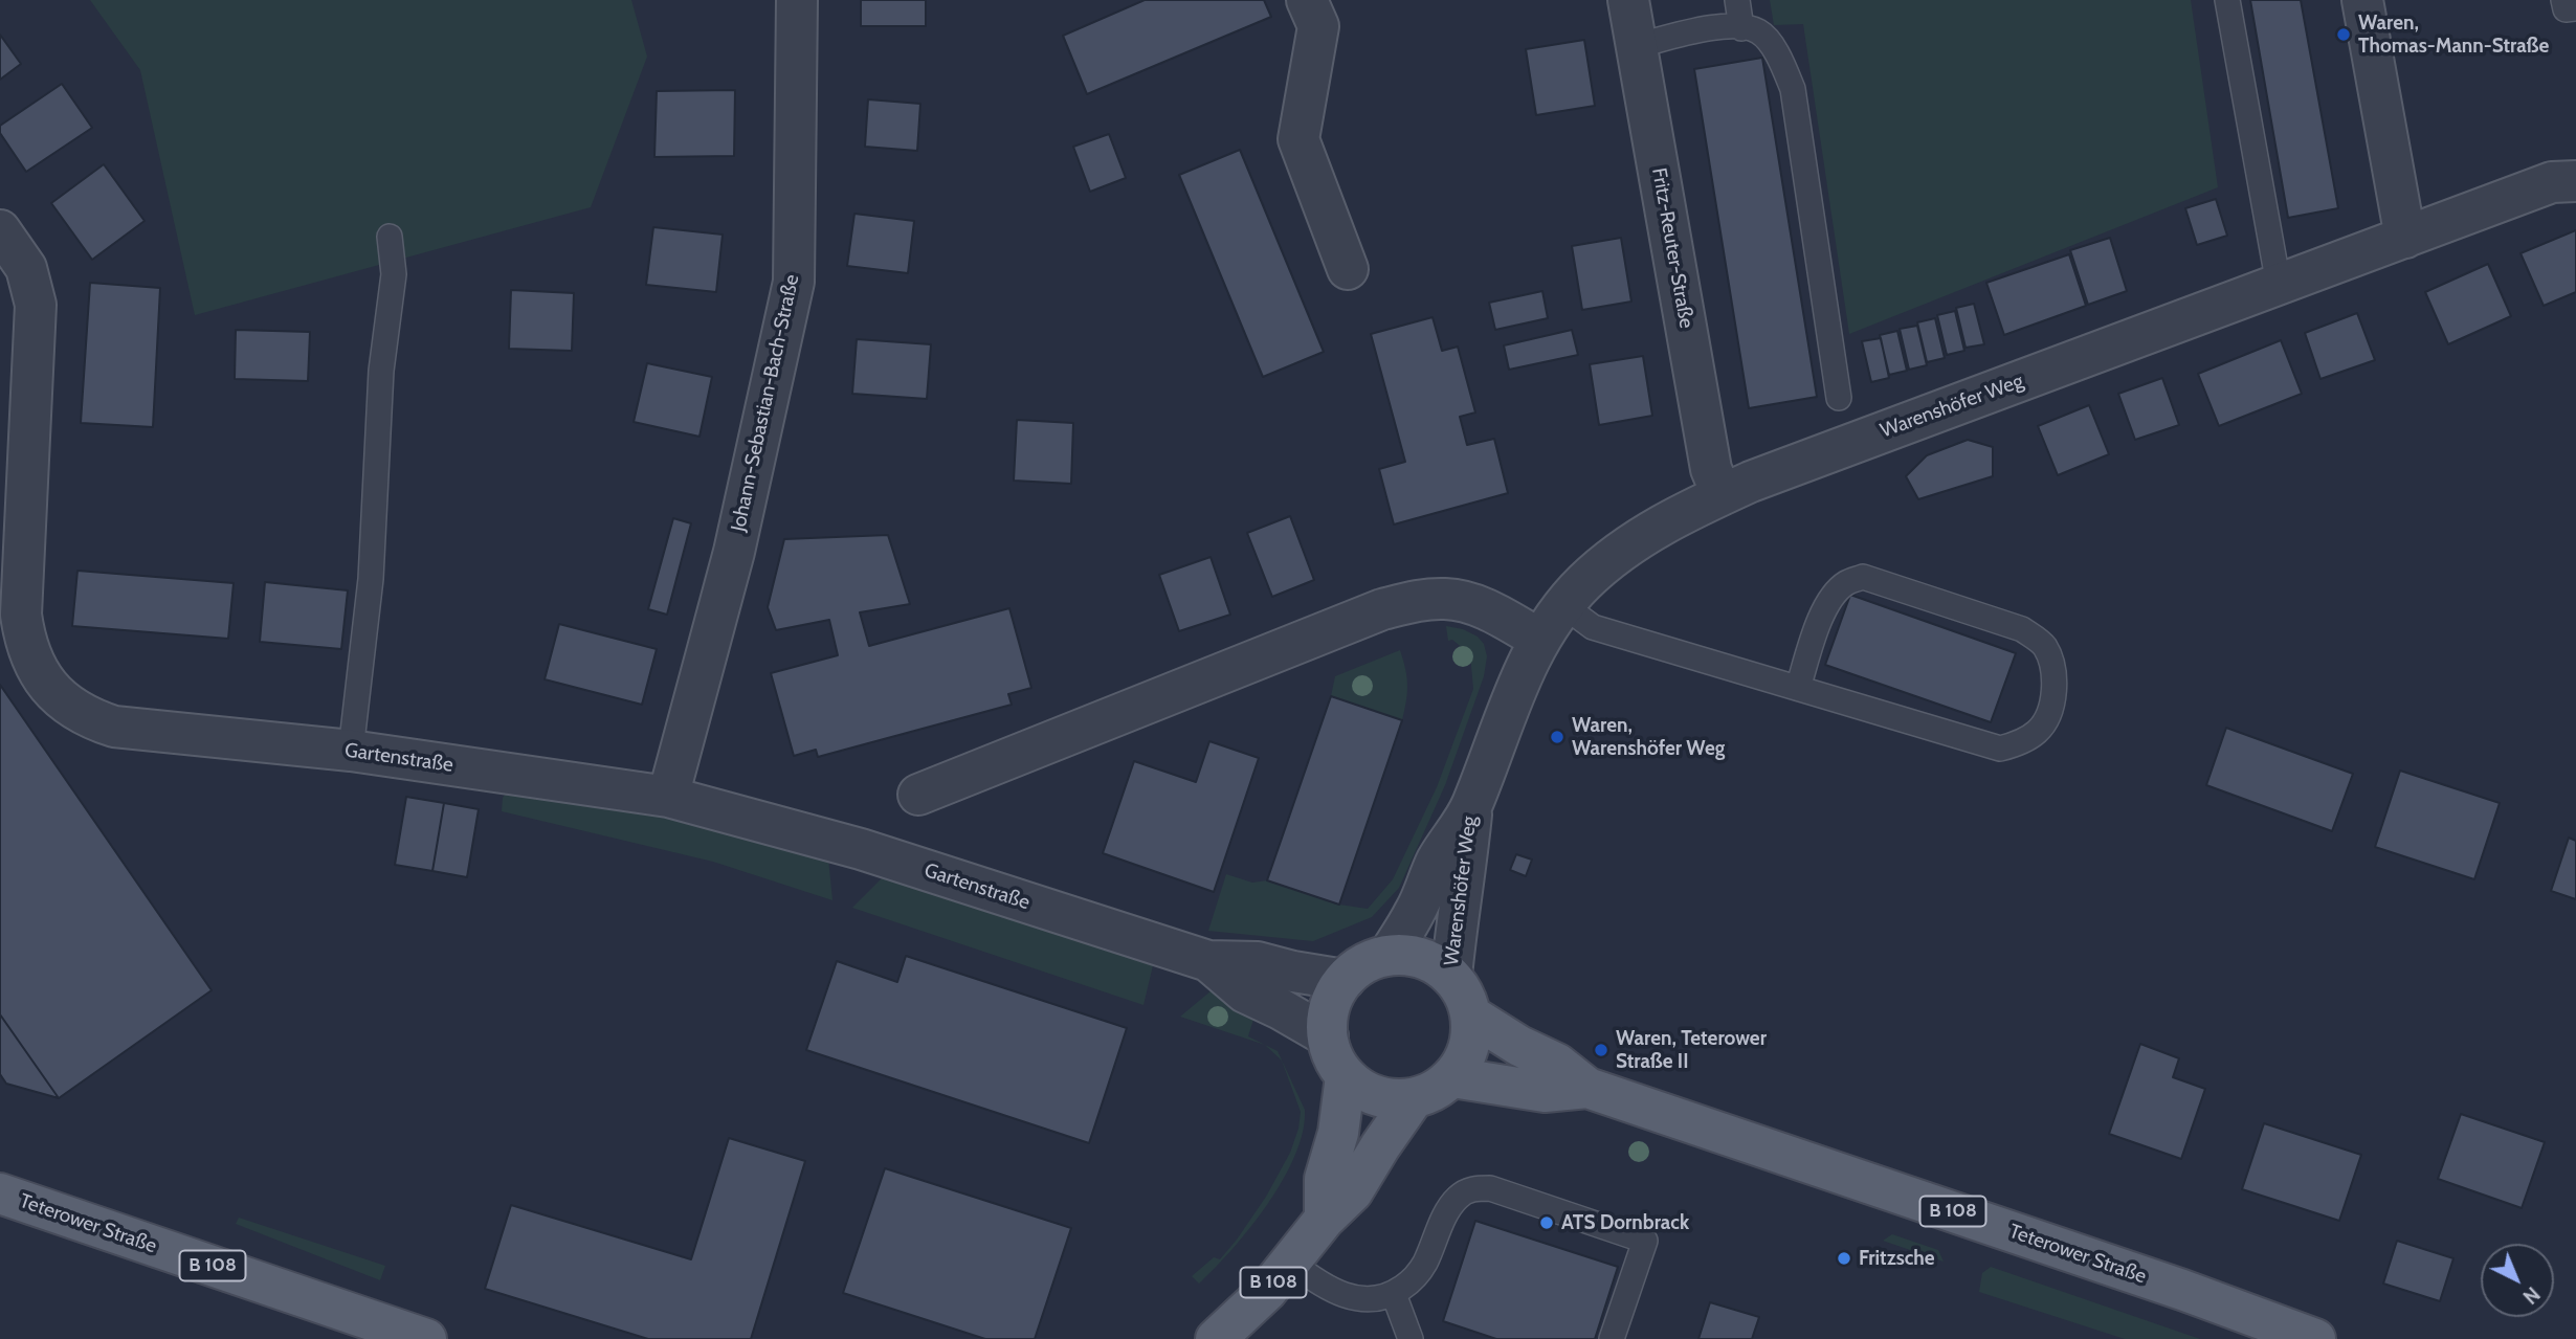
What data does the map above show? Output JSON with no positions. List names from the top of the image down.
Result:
{
  "streets": {
    "main road": ["B 108", "Teterower Straße"],
    "street": [
      "Fritz-Reuter-Straße",
      "Johann-Sebastian-Bach-Straße",
      "Warenshöfer Weg",
      "Gartenstraße"
    ]
  },
  "crossings": [
    ["Fritz-Reuter-Straße", "Warenshöfer Weg"],
    ["Johann-Sebastian-Bach-Straße", "Gartenstraße"],
    ["Warenshöfer Weg", "Gartenstraße"],
    ["Warenshöfer Weg", "B 108"],
    ["Warenshöfer Weg", "Teterower Straße"],
    ["Gartenstraße", "B 108"],
    ["Gartenstraße", "Teterower Straße"],
    ["B 108", "Teterower Straße"]
  ],
  "places": [
    "Waren, Thomas-Mann-Straße",
    "Waren, Warenshöfer Weg",
    "Waren, Teterower Straße II",
    "ATS Dornbrack",
    "Fritzsche"
  ],
  "north": "bottom right"
}
